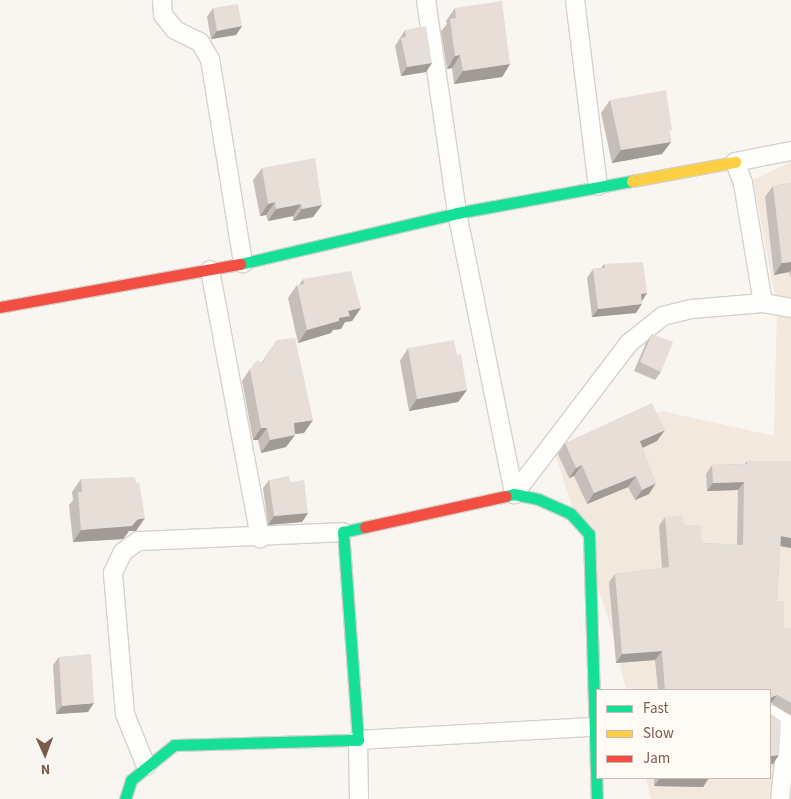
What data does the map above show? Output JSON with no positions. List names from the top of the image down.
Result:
{
  "legend": ["Fast", "Slow", "Jam"],
  "north": "bottom"
}
